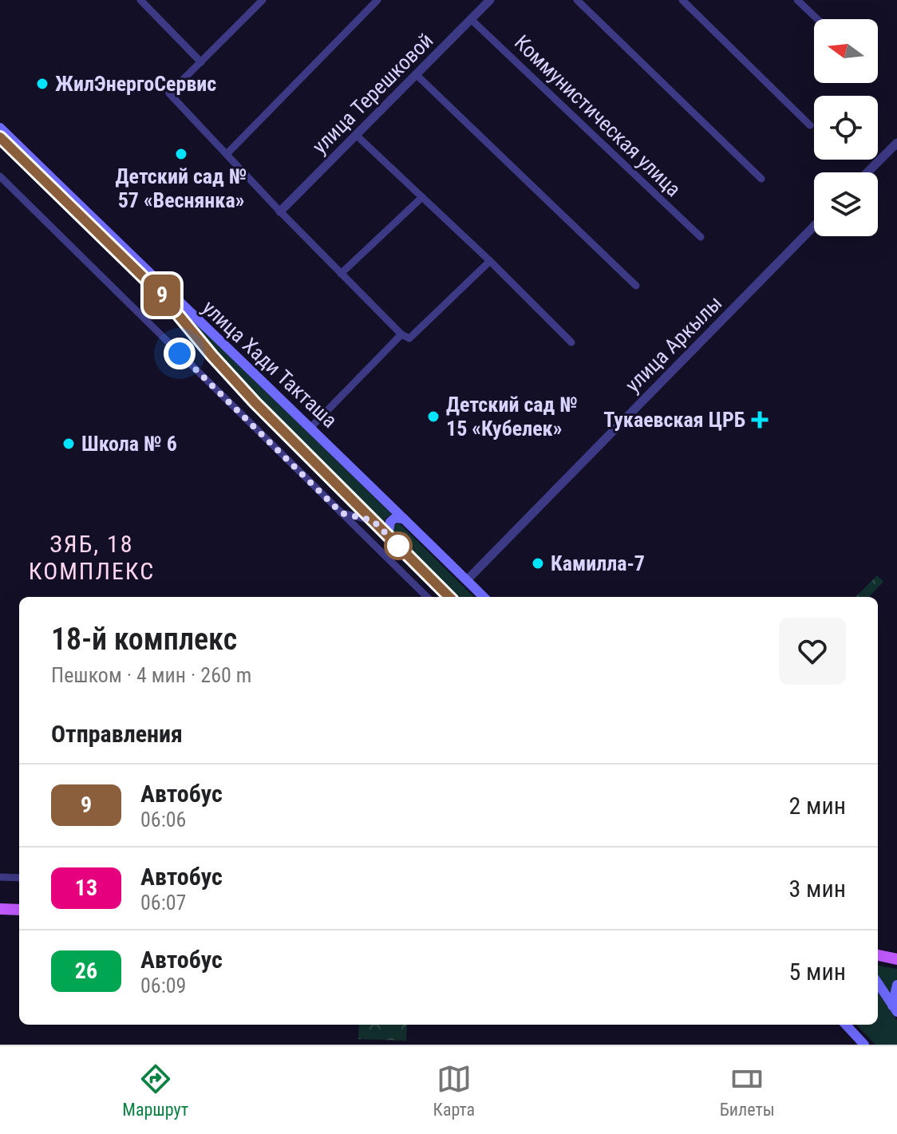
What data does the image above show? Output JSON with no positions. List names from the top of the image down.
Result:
{
  "streets": {
    "main road": ["улица Хади Такташа"],
    "street": ["улица Терешковой", "Коммунистическая улица", "улица Аркылы"]
  },
  "crossings": [
    ["улица Терешковой", "Коммунистическая улица"],
    ["улица Аркылы", "улица Хади Такташа"]
  ],
  "districts": ["ЗЯБ, 18 КОМПЛЕКС"],
  "places": {
    "other": [
      "ЖилЭнергоСервис",
      "Детский сад № 57 «Веснянка»",
      "Детский сад № 15 «Кубелек»",
      "Школа № 6",
      "Камилла-7"
    ],
    "health": ["Тукаевская ЦРБ"]
  },
  "lines": ["bus line 9"],
  "north": "left",
  "page": {
    "on_map": "9",
    "heading": [
      ["18-й комплекс", "Пешком · 4 мин · 260 m"],
      "Отправления"
    ],
    "list": [
      {
        "mark": "9",
        "name": "Автобус",
        "note": "06:06",
        "value": "2 мин"
      },
      {
        "mark": "13",
        "name": "Автобус",
        "note": "06:07",
        "value": "3 мин"
      },
      {
        "mark": "26",
        "name": "Автобус",
        "note": "06:09",
        "value": "5 мин"
      }
    ],
    "tabs": ["Маршрут", "Карта", "Билеты"]
  }
}
